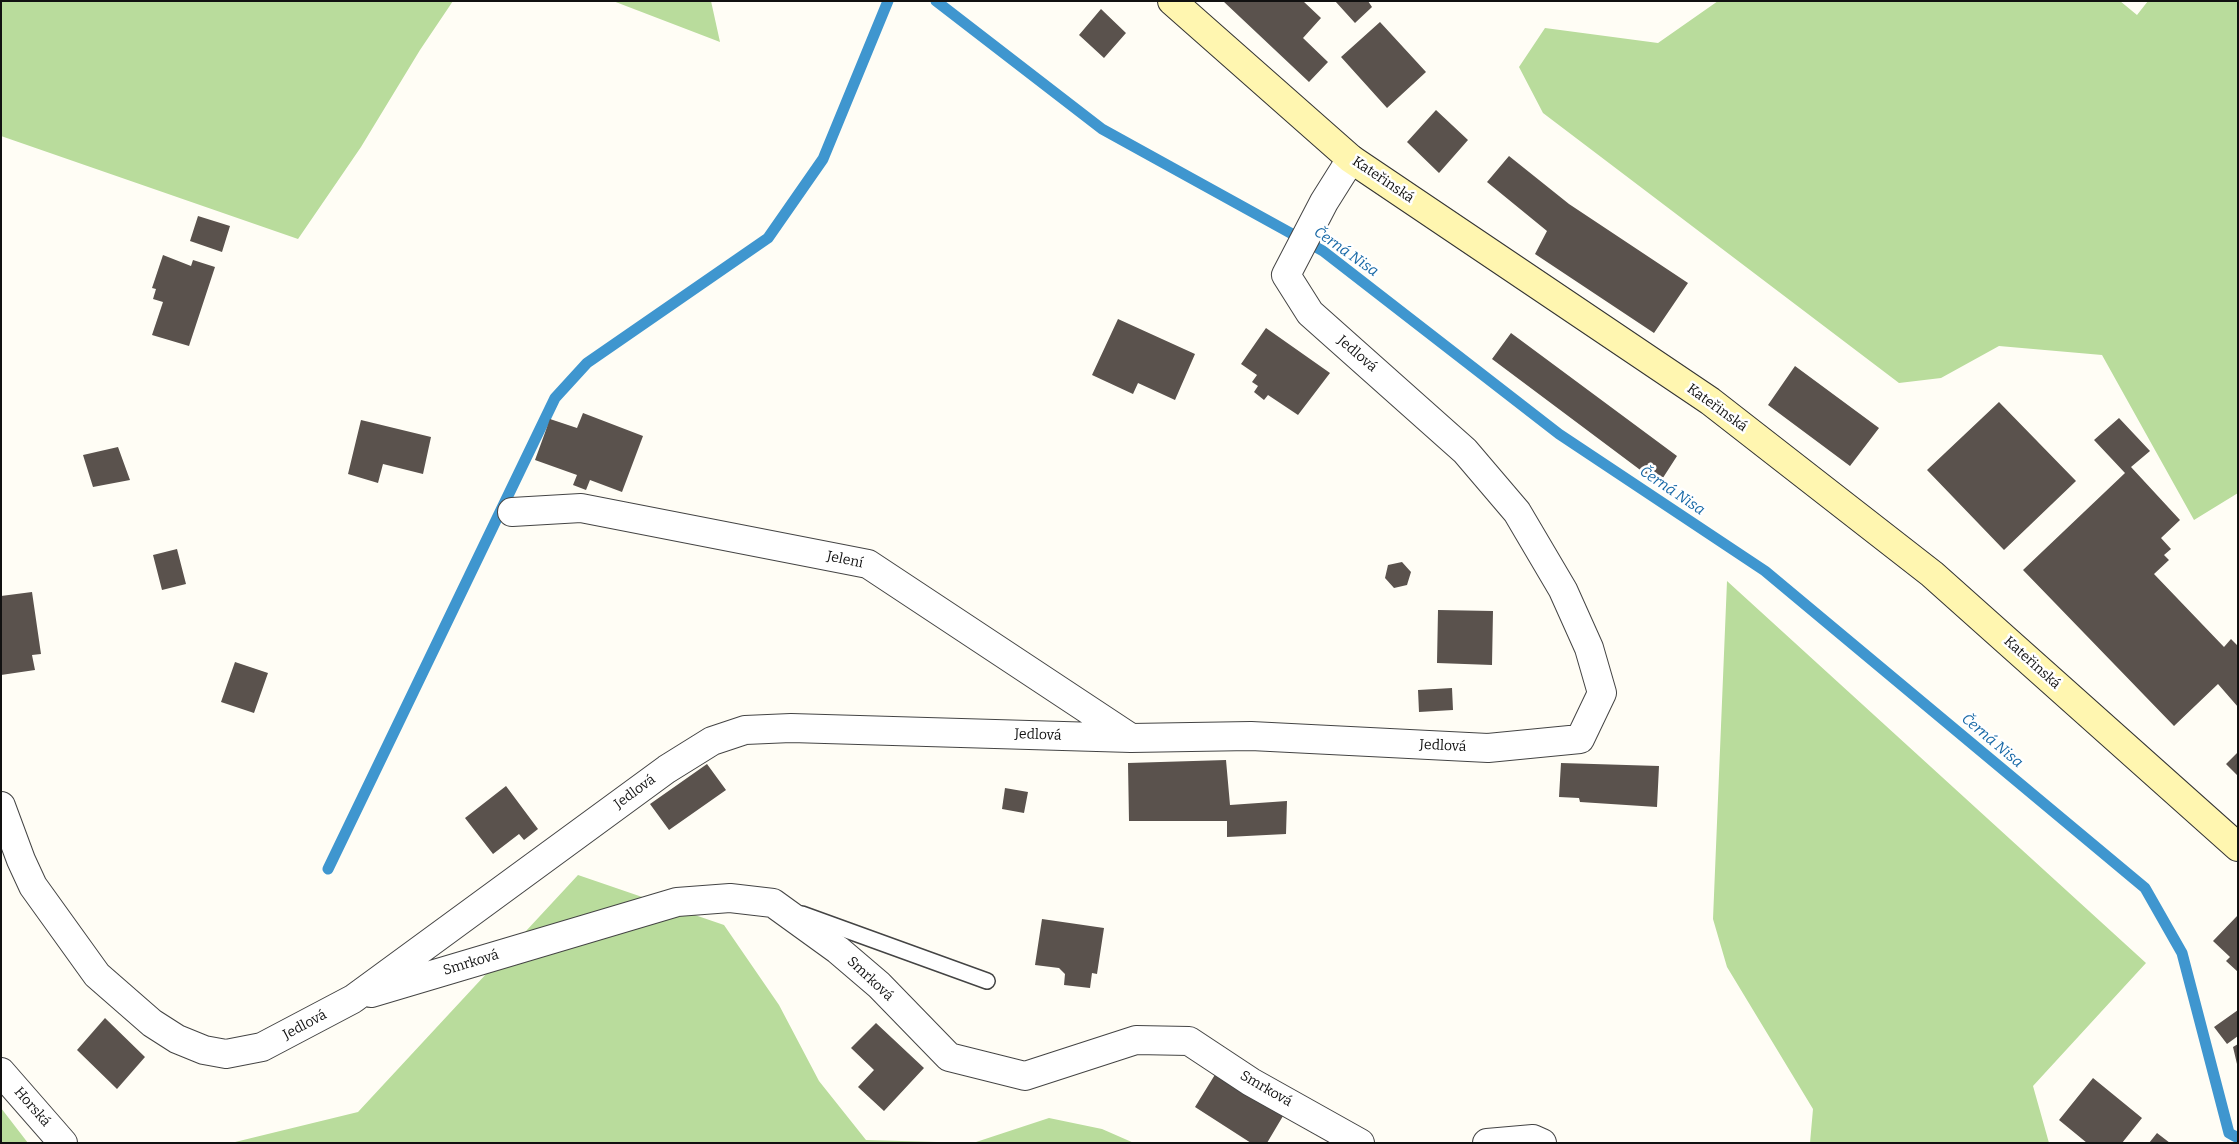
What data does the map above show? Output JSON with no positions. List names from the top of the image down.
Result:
{
  "streets": {
    "street": [
      "Kateřinská",
      "Jedlová",
      "Jelení",
      "Smrková",
      "Horská"
    ]
  },
  "crossings": [
    ["Kateřinská", "Jedlová"],
    ["Jedlová", "Jelení"],
    ["Jedlová", "Smrková"]
  ],
  "water": ["Černá Nisa"]
}
